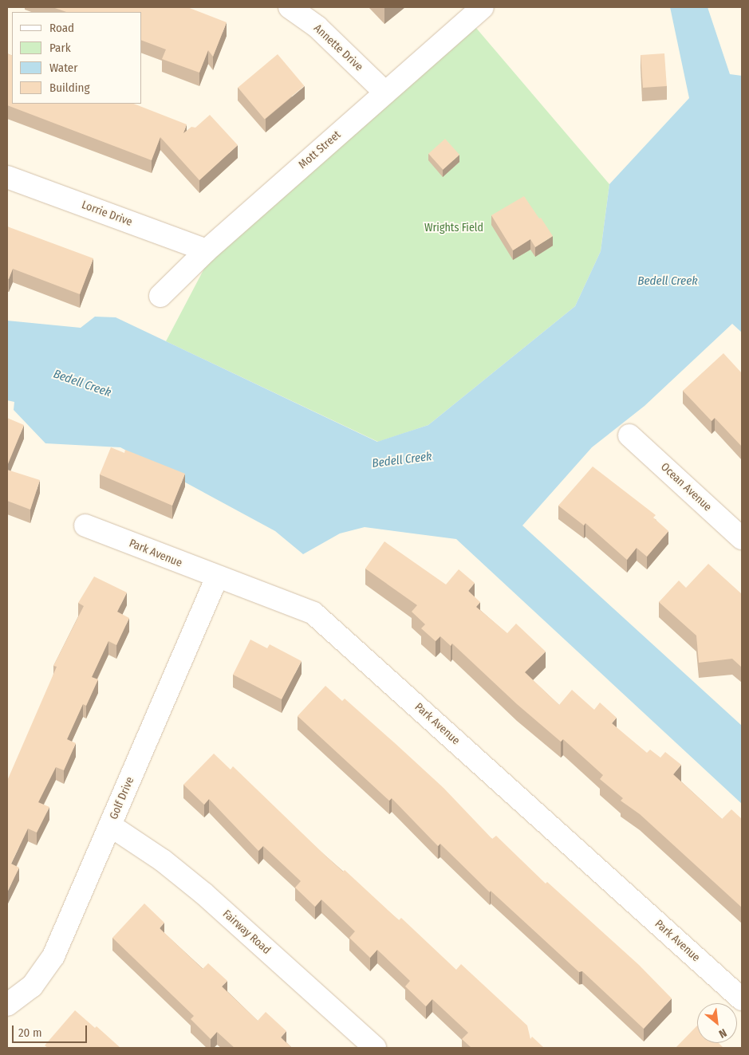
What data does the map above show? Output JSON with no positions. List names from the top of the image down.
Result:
{
  "streets": {
    "street": [
      "Annette Drive",
      "Mott Street",
      "Lorrie Drive",
      "Ocean Avenue",
      "Park Avenue",
      "Golf Drive",
      "Fairway Road"
    ]
  },
  "crossings": [
    ["Annette Drive", "Mott Street"],
    ["Mott Street", "Lorrie Drive"],
    ["Park Avenue", "Golf Drive"],
    ["Golf Drive", "Fairway Road"]
  ],
  "water": ["Bedell Creek"],
  "parks": ["Wrights Field"],
  "legend": [
    "Road",
    "Park",
    "Water",
    "Building"
  ],
  "scale_bar": "20 m",
  "north": "bottom right"
}
